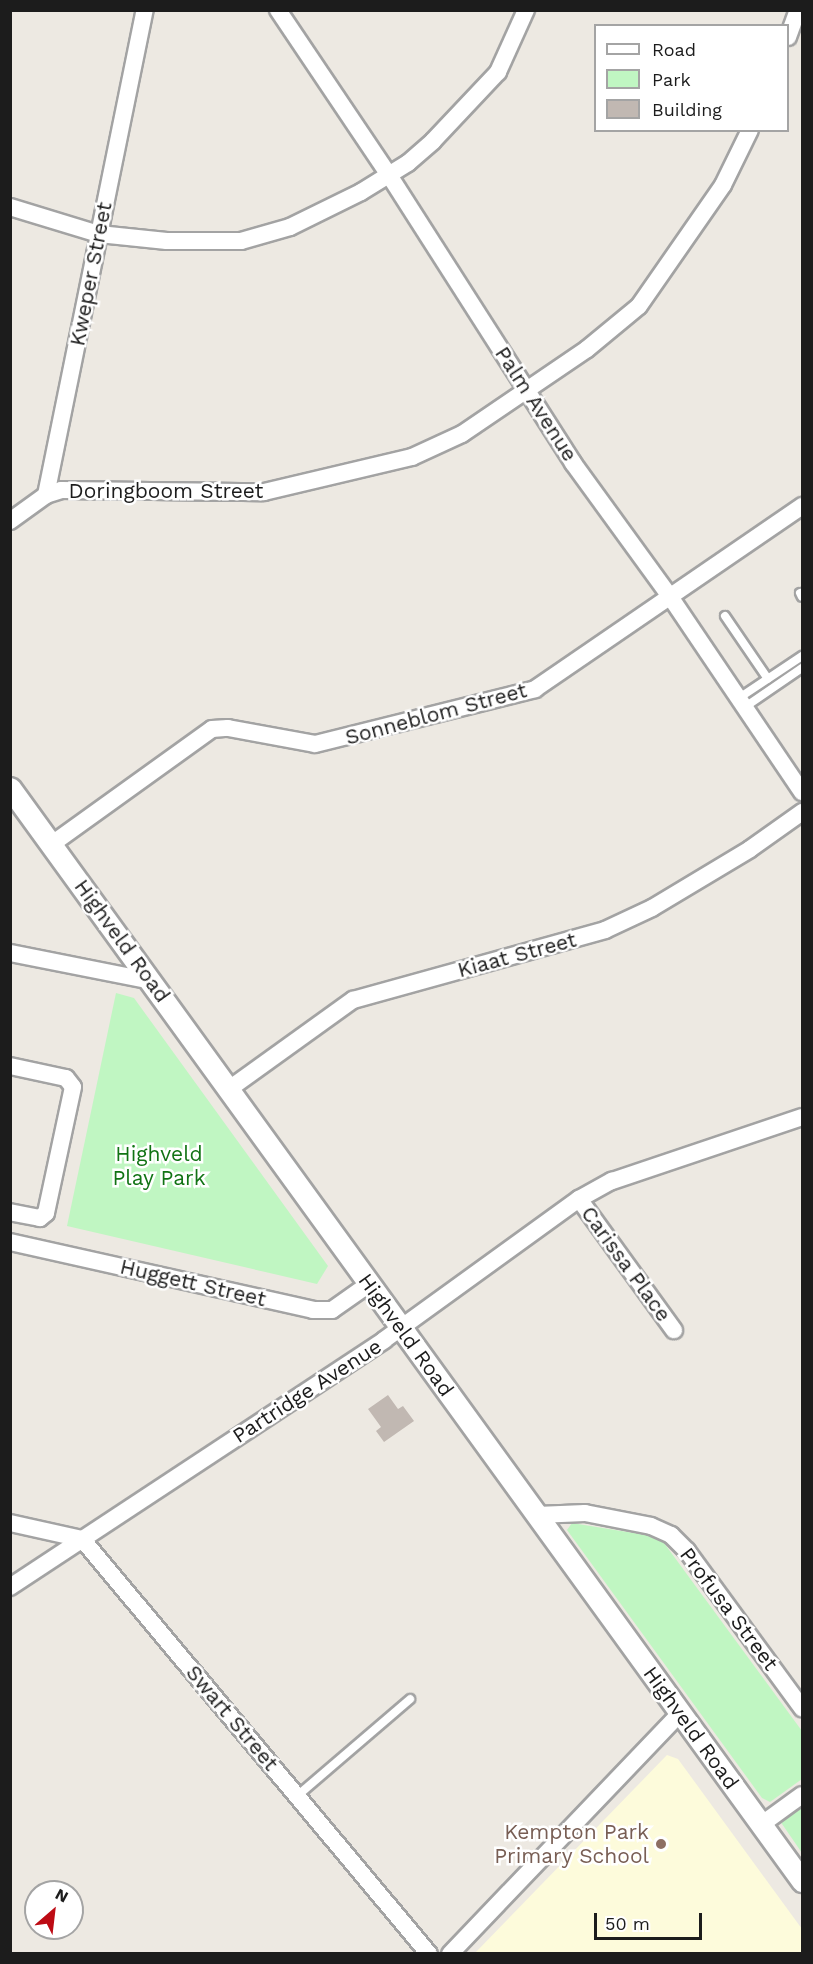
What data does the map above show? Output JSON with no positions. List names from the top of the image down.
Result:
{
  "streets": {
    "street": [
      "Kweper Street",
      "Palm Avenue",
      "Doringboom Street",
      "Sonneblom Street",
      "Highveld Road",
      "Kiaat Street",
      "Carissa Place",
      "Huggett Street",
      "Partridge Avenue",
      "Profusa Street",
      "Swart Street"
    ]
  },
  "crossings": [
    ["Kweper Street", "Doringboom Street"],
    ["Palm Avenue", "Doringboom Street"],
    ["Palm Avenue", "Sonneblom Street"],
    ["Sonneblom Street", "Highveld Road"],
    ["Highveld Road", "Kiaat Street"],
    ["Highveld Road", "Huggett Street"],
    ["Highveld Road", "Partridge Avenue"],
    ["Highveld Road", "Profusa Street"],
    ["Carissa Place", "Partridge Avenue"],
    ["Partridge Avenue", "Swart Street"]
  ],
  "parks": ["Highveld Play Park"],
  "places": ["Kempton Park Primary School"],
  "legend": ["Road", "Park", "Building"],
  "scale_bar": "50 m",
  "north": "top right"
}
